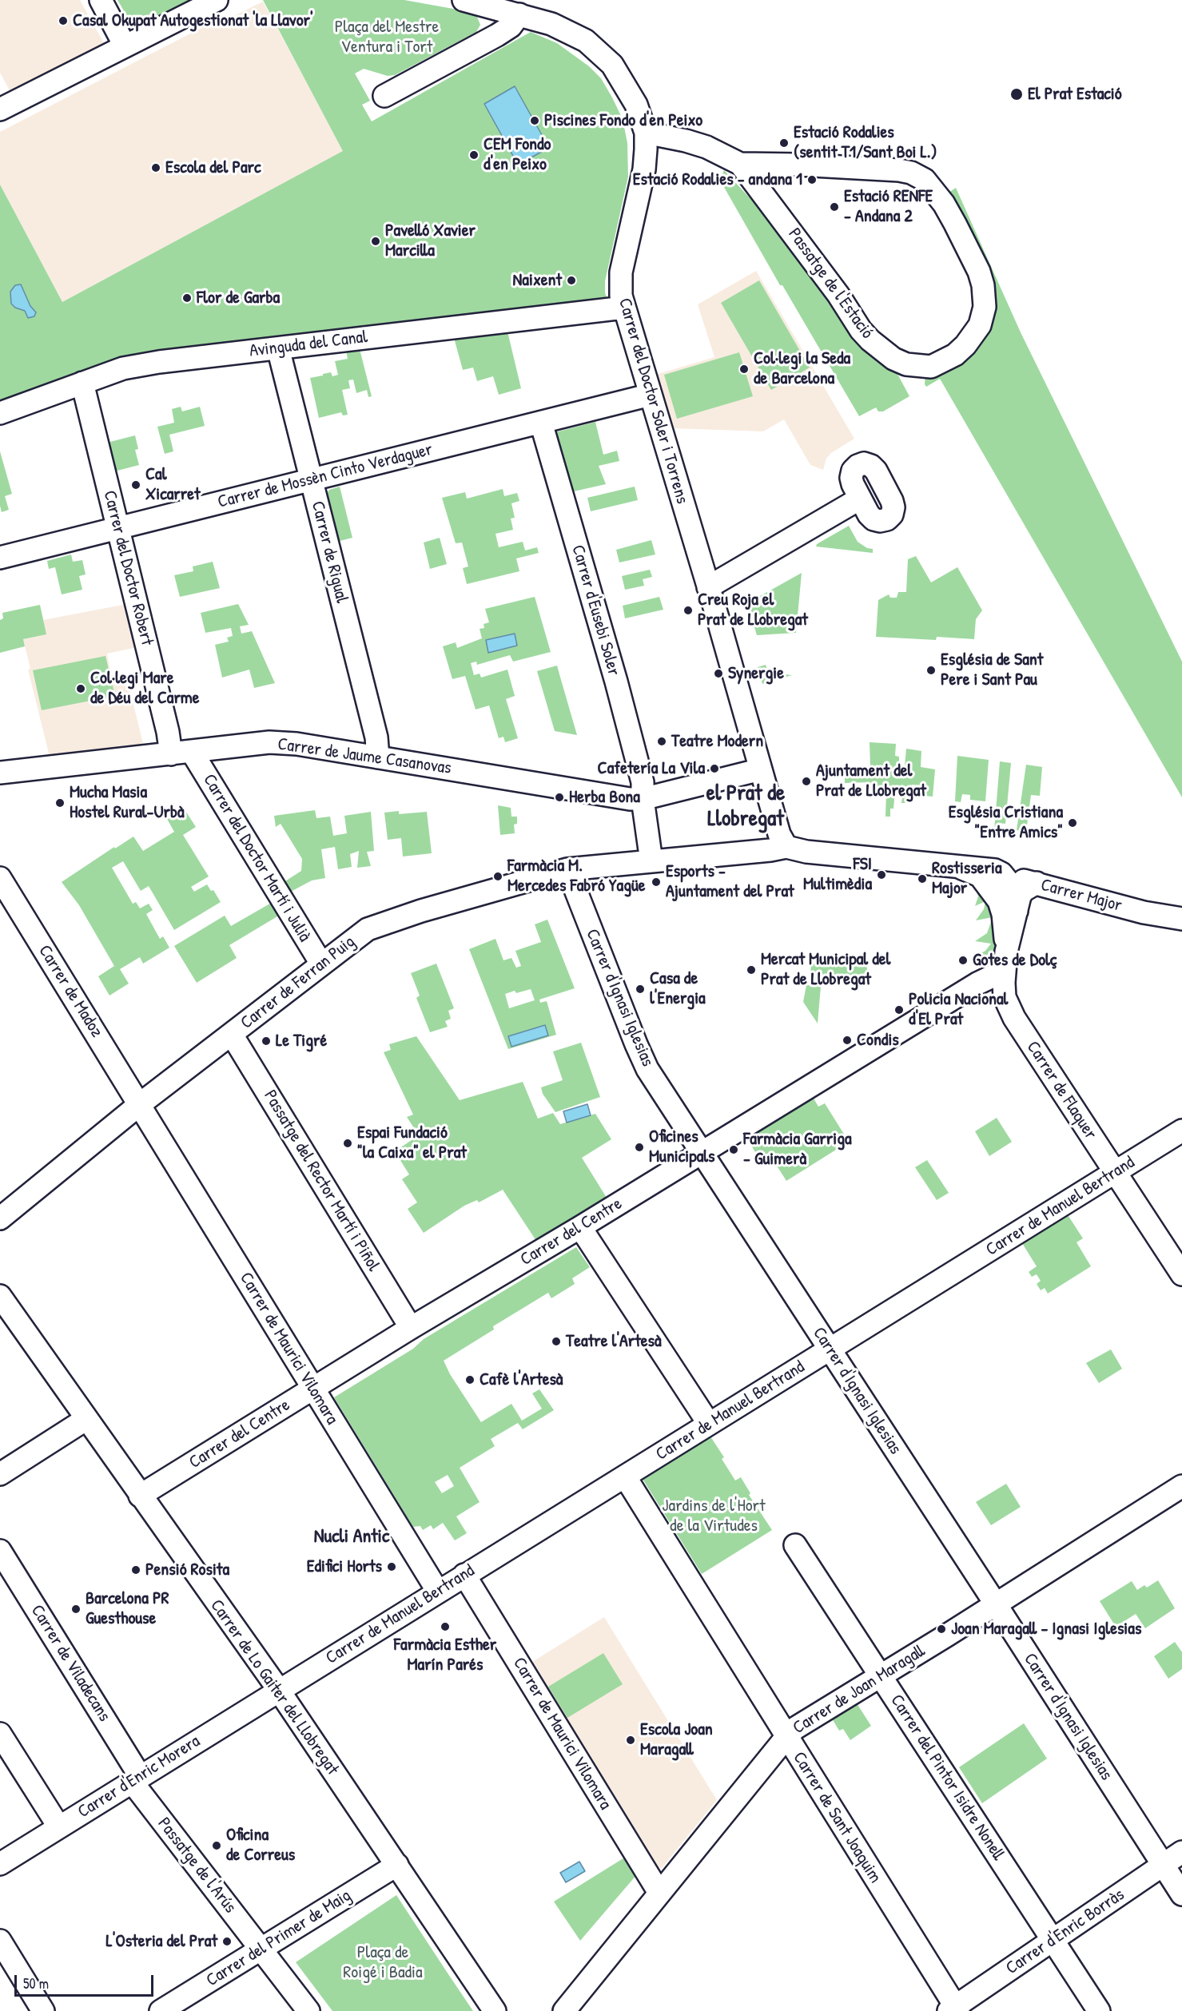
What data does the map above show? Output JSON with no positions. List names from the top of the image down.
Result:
{
  "streets": {
    "street": [
      "Passatge de l'Estació",
      "Avinguda del Canal",
      "Carrer del Doctor Soler i Torrens",
      "Carrer de Mossèn Cinto Verdaguer",
      "Carrer de Rigual",
      "Carrer del Doctor Robert",
      "Carrer d'Eusebi Soler",
      "Carrer de Jaume Casanovas",
      "Carrer del Doctor Martí i Julià",
      "Carrer Major",
      "Carrer de Ferran Puig",
      "Carrer de Madoz",
      "Carrer d'Ignasi Iglesias",
      "Carrer de Flaquer",
      "Passatge del Rector Martí i Piñol",
      "Carrer de Manuel Bertrand",
      "Carrer del Centre",
      "Carrer de Maurici Vilomara",
      "Carrer de Viladecans",
      "Carrer de Lo Gaiter del Llobregat",
      "Carrer de Joan Maragall",
      "Carrer d'Enric Morera",
      "Carrer del Pintor Isidre Nonell",
      "Carrer de Sant Joaquim",
      "Passatge de l'Arús",
      "Carrer d'Enric Borràs",
      "Carrer del Primer de Maig"
    ]
  },
  "crossings": [
    ["Passatge de l'Estació", "Carrer del Doctor Soler i Torrens"],
    ["Avinguda del Canal", "Carrer del Doctor Soler i Torrens"],
    ["Avinguda del Canal", "Carrer de Rigual"],
    ["Avinguda del Canal", "Carrer del Doctor Robert"],
    ["Carrer del Doctor Soler i Torrens", "Carrer de Mossèn Cinto Verdaguer"],
    ["Carrer del Doctor Soler i Torrens", "Carrer de Ferran Puig"],
    ["Carrer de Mossèn Cinto Verdaguer", "Carrer de Rigual"],
    ["Carrer de Mossèn Cinto Verdaguer", "Carrer del Doctor Robert"],
    ["Carrer de Mossèn Cinto Verdaguer", "Carrer d'Eusebi Soler"],
    ["Carrer de Rigual", "Carrer de Jaume Casanovas"],
    ["Carrer del Doctor Robert", "Carrer de Jaume Casanovas"],
    ["Carrer del Doctor Robert", "Carrer del Doctor Martí i Julià"],
    ["Carrer d'Eusebi Soler", "Carrer de Jaume Casanovas"],
    ["Carrer d'Eusebi Soler", "Carrer de Ferran Puig"],
    ["Carrer de Jaume Casanovas", "Carrer del Doctor Martí i Julià"],
    ["Carrer del Doctor Martí i Julià", "Carrer de Ferran Puig"],
    ["Carrer de Ferran Puig", "Carrer de Madoz"],
    ["Carrer de Ferran Puig", "Carrer d'Ignasi Iglesias"],
    ["Carrer de Ferran Puig", "Passatge del Rector Martí i Piñol"],
    ["Carrer de Ferran Puig", "Carrer de Maurici Vilomara"],
    ["Carrer de Madoz", "Carrer de Maurici Vilomara"],
    ["Carrer d'Ignasi Iglesias", "Carrer de Manuel Bertrand"],
    ["Carrer d'Ignasi Iglesias", "Carrer del Centre"],
    ["Carrer d'Ignasi Iglesias", "Carrer de Joan Maragall"],
    ["Carrer d'Ignasi Iglesias", "Carrer d'Enric Borràs"],
    ["Carrer de Flaquer", "Carrer de Manuel Bertrand"],
    ["Carrer de Flaquer", "Carrer del Centre"],
    ["Passatge del Rector Martí i Piñol", "Carrer del Centre"],
    ["Carrer de Manuel Bertrand", "Carrer de Maurici Vilomara"],
    ["Carrer de Manuel Bertrand", "Carrer de Lo Gaiter del Llobregat"],
    ["Carrer de Manuel Bertrand", "Carrer d'Enric Morera"],
    ["Carrer de Manuel Bertrand", "Carrer de Sant Joaquim"],
    ["Carrer del Centre", "Carrer de Maurici Vilomara"],
    ["Carrer del Centre", "Carrer de Lo Gaiter del Llobregat"],
    ["Carrer de Maurici Vilomara", "Carrer de Joan Maragall"],
    ["Carrer de Viladecans", "Carrer d'Enric Morera"],
    ["Carrer de Viladecans", "Passatge de l'Arús"],
    ["Carrer de Lo Gaiter del Llobregat", "Carrer d'Enric Morera"],
    ["Carrer de Lo Gaiter del Llobregat", "Carrer del Primer de Maig"],
    ["Carrer de Joan Maragall", "Carrer del Pintor Isidre Nonell"],
    ["Carrer de Joan Maragall", "Carrer de Sant Joaquim"],
    ["Carrer d'Enric Morera", "Passatge de l'Arús"],
    ["Carrer del Pintor Isidre Nonell", "Carrer d'Enric Borràs"],
    ["Carrer de Sant Joaquim", "Carrer d'Enric Borràs"],
    ["Passatge de l'Arús", "Carrer del Primer de Maig"]
  ],
  "districts": ["el Prat de Llobregat", "Nucli Antic"],
  "parks": ["Plaça del Mestre Ventura i Tort", "Jardins de l'Hort de la Virtudes", "Plaça de Roigé i Badia"],
  "places": [
    "Casal Okupat Autogestionat 'la Llavor'",
    "El Prat Estació",
    "Piscines Fondo d'en Peixo",
    "Estació Rodalies (sentit T1/Sant Boi L.)",
    "CEM Fondo d'en Peixo",
    "Escola del Parc",
    "Estació Rodalies - andana 1",
    "Estació RENFE - Andana 2",
    "Pavelló Xavier Marcilla",
    "Naixent",
    "Flor de Garba",
    "Col·legi la Seda de Barcelona",
    "Cal Xicarret",
    "Creu Roja el Prat de Llobregat",
    "Església de Sant Pere i Sant Pau",
    "Synergie",
    "Col·legi Mare de Déu del Carme",
    "Teatre Modern",
    "Cafetería La Vila",
    "Ajuntament del Prat de Llobregat",
    "Herba Bona",
    "Mucha Masia Hostel Rural-Urbà",
    "Església Cristiana \"Entre Amics\"",
    "FSI Multimèdia",
    "Farmàcia M. Mercedes Fabró Yagüe",
    "Rostisseria Major",
    "Esports - Ajuntament del Prat",
    "Gotes de Dolç",
    "Mercat Municipal del Prat de Llobregat",
    "Casa de l'Energia",
    "Policia Nacional d'El Prat",
    "Condis",
    "Le Tigré",
    "Espai Fundació \"la Caixa\" el Prat",
    "Oficines Municipals",
    "Farmàcia Garriga - Guimerà",
    "Teatre l'Artesà",
    "Cafè l'Artesà",
    "Edifici Horts",
    "Pensió Rosita",
    "Barcelona PR Guesthouse",
    "Farmàcia Esther Marín Parés",
    "Joan Maragall - Ignasi Iglesias",
    "Escola Joan Maragall",
    "Oficina de Correus",
    "L'Osteria del Prat"
  ],
  "scale_bar": "50 m"
}
